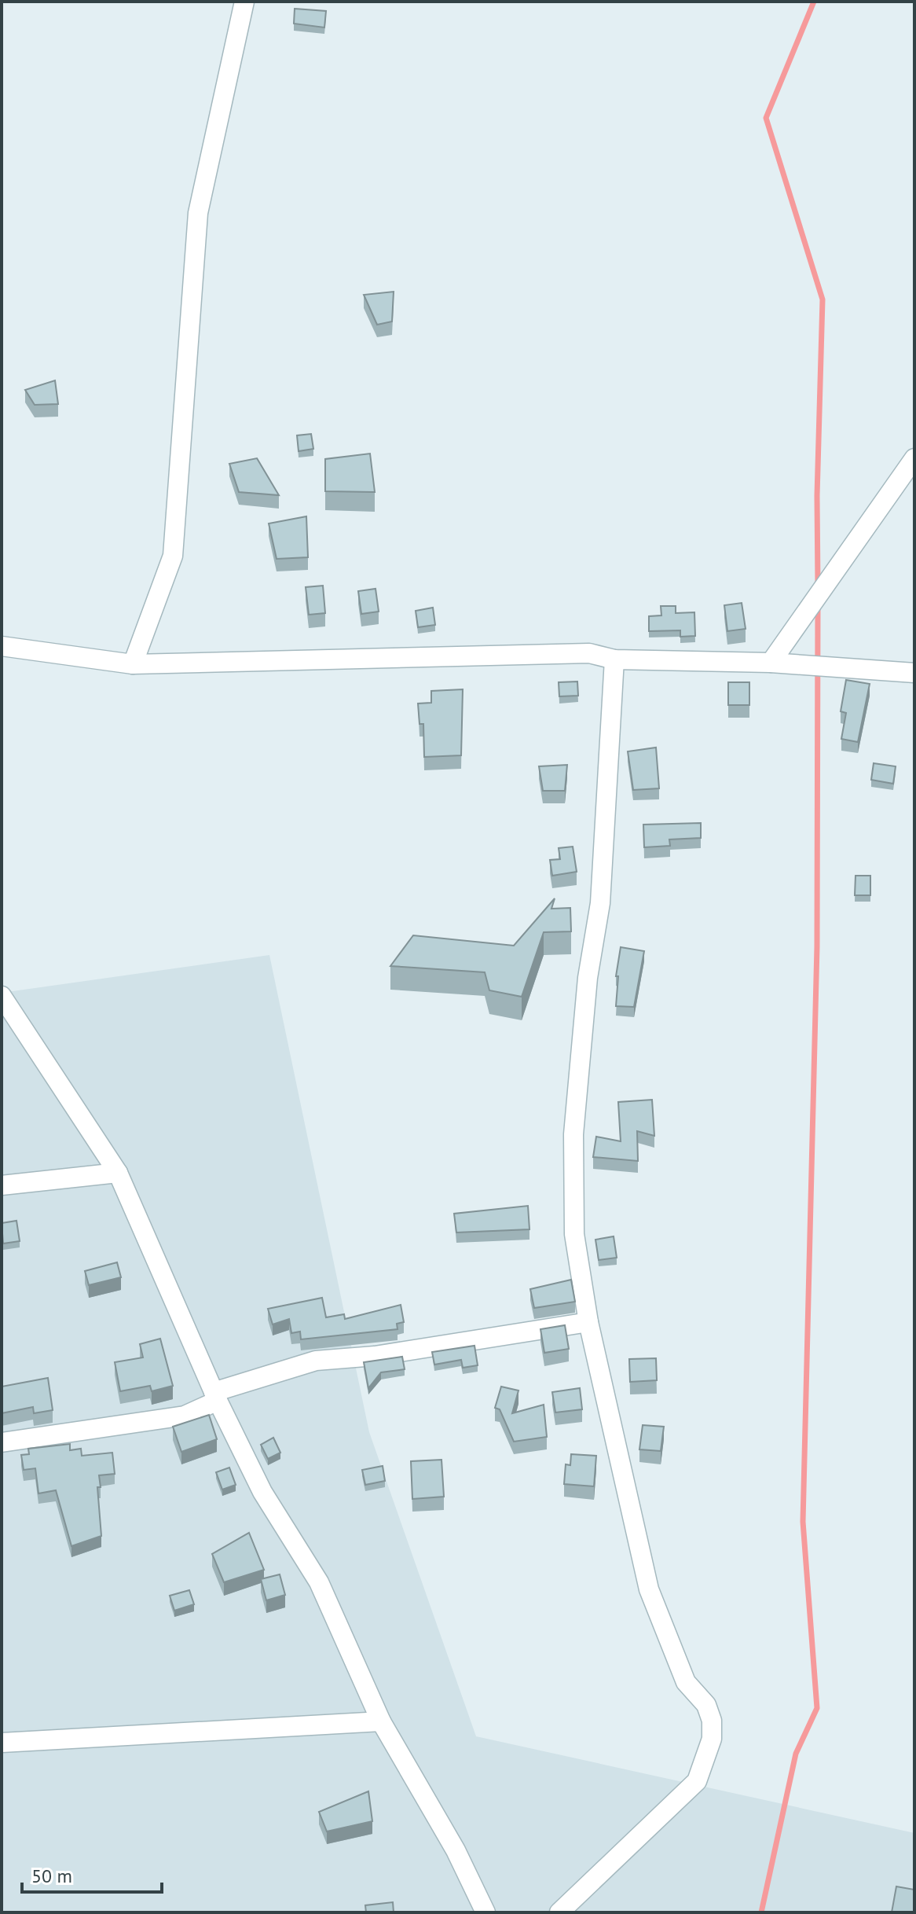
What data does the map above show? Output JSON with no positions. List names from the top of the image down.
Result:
{
  "scale_bar": "50 m"
}
